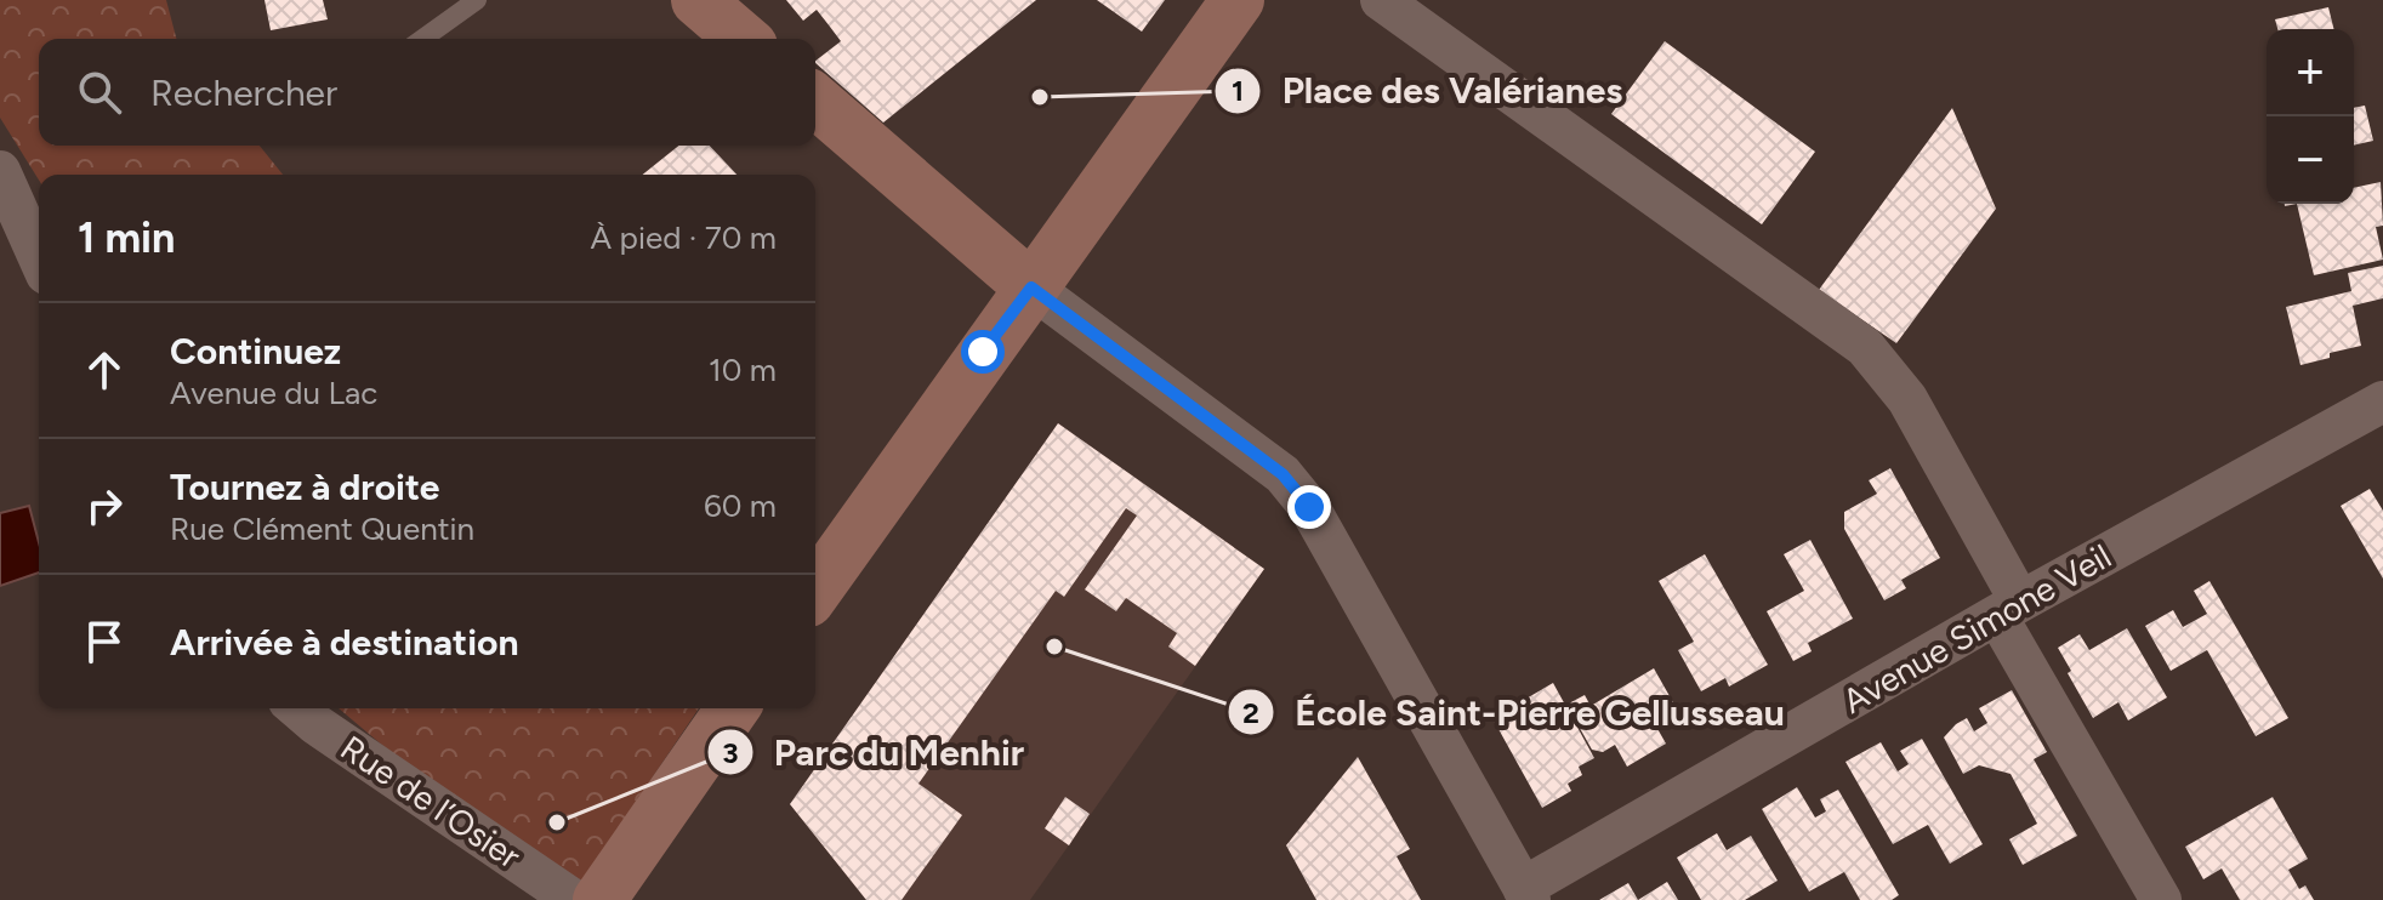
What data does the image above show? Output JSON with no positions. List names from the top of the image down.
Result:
{
  "streets": {
    "street": ["Avenue Simone Veil", "Rue de l’Osier"]
  },
  "places": ["Place des Valérianes", "École Saint-Pierre Gellusseau", "Parc du Menhir"],
  "page": {
    "map_buttons": ["+", "−"],
    "search": "Rechercher",
    "heading": ["1 min", "À pied · 70 m"],
    "list": [
      ["Continuez", "Avenue du Lac", "10 m"],
      ["Tournez à droite", "Rue Clément Quentin", "60 m"],
      "Arrivée à destination"
    ]
  }
}
